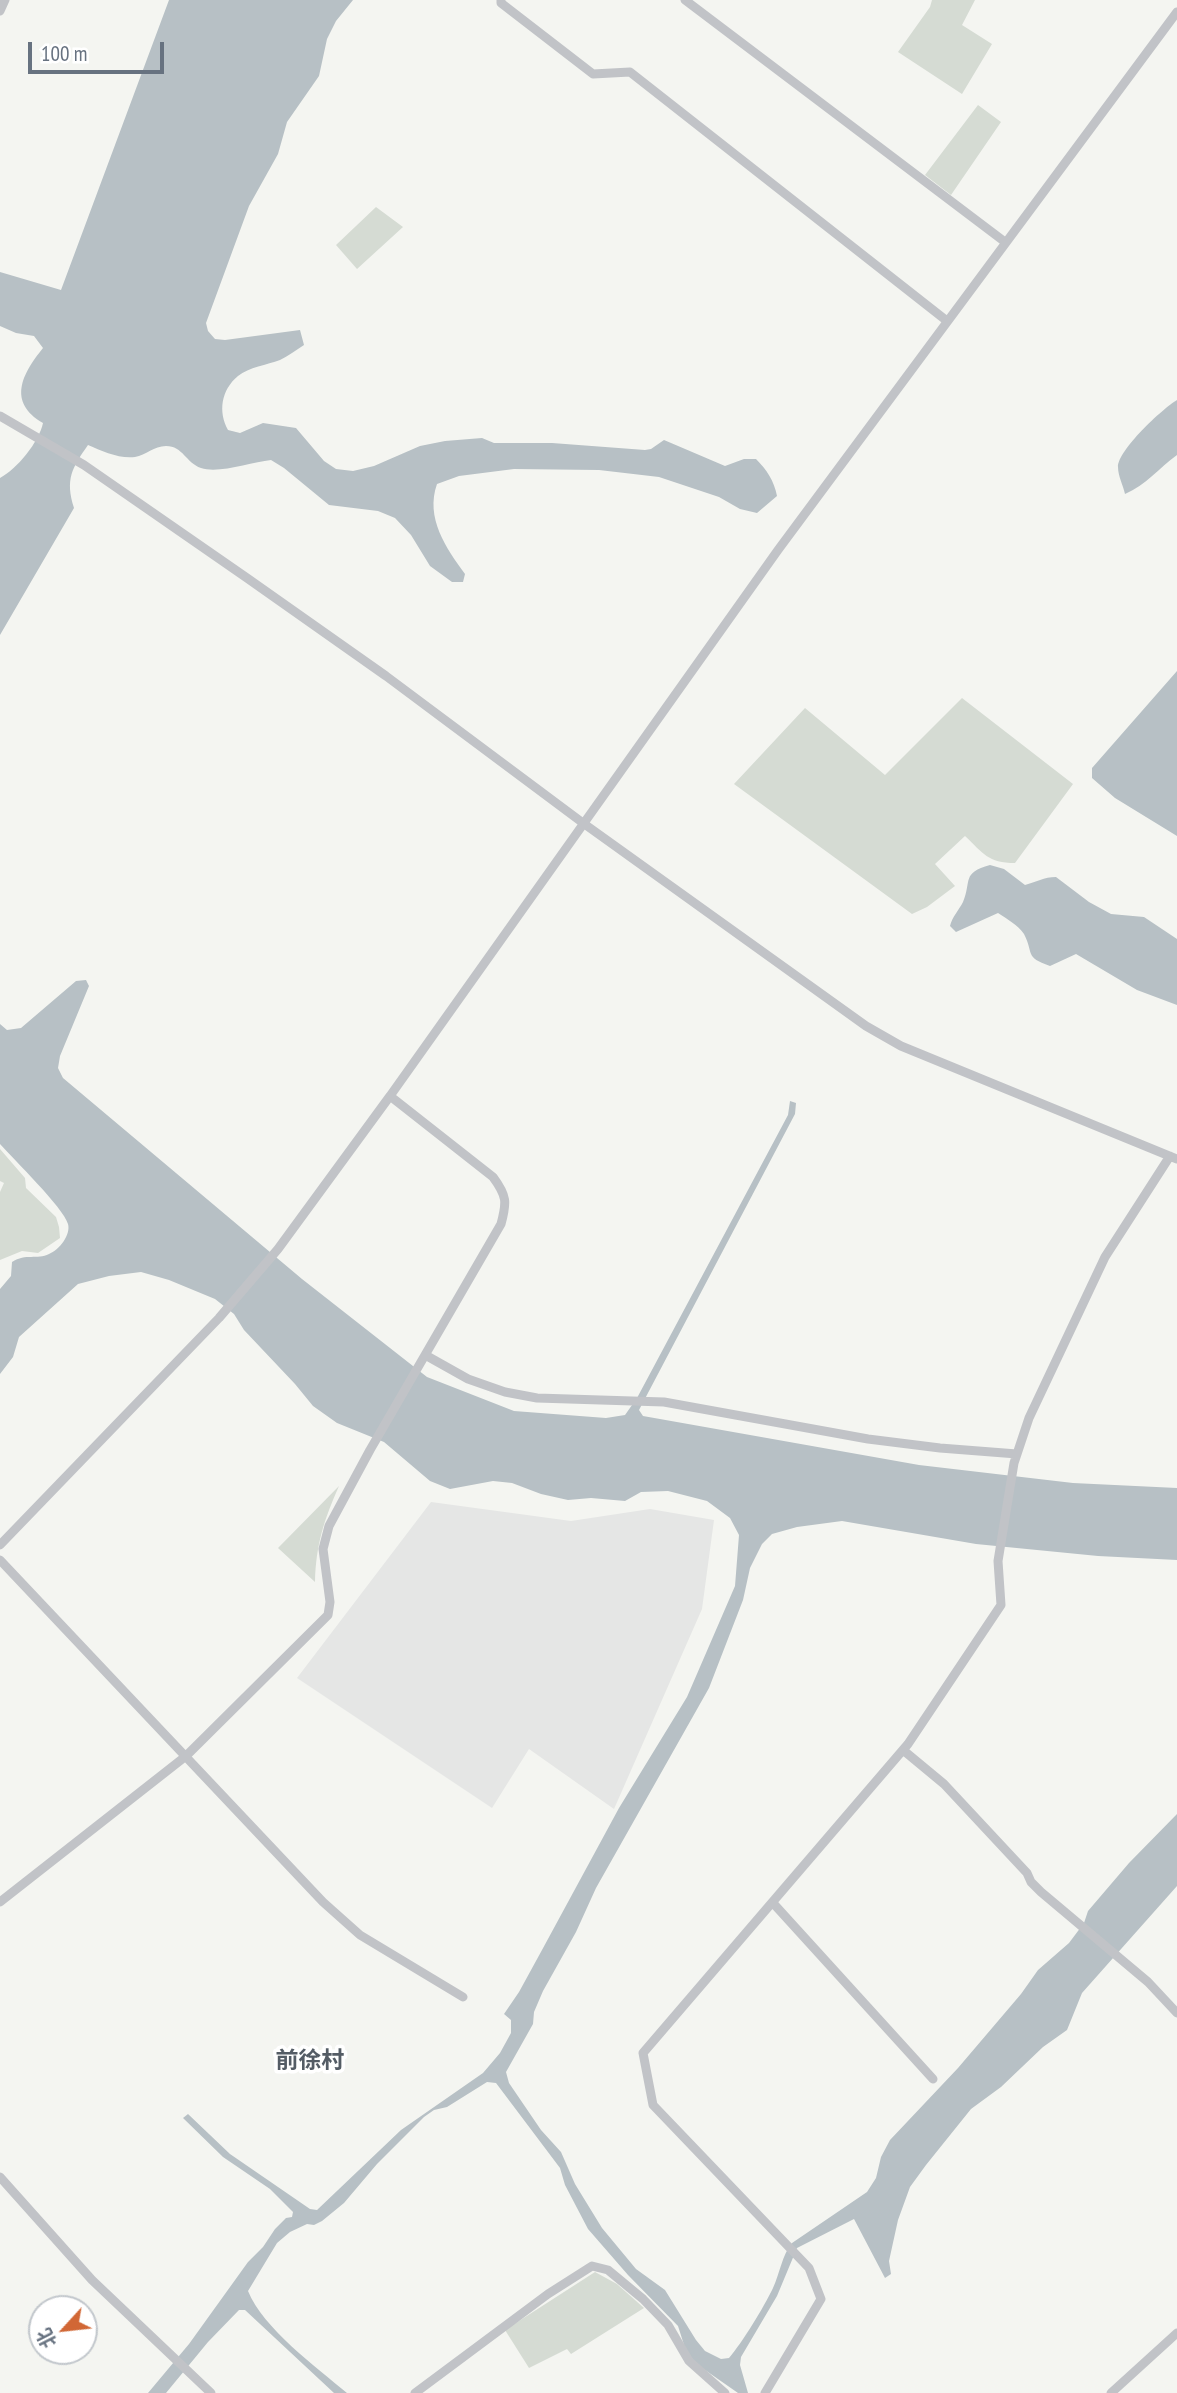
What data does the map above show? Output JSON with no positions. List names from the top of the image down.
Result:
{
  "districts": ["前徐村"],
  "scale_bar": "100 m",
  "north": "bottom left"
}
